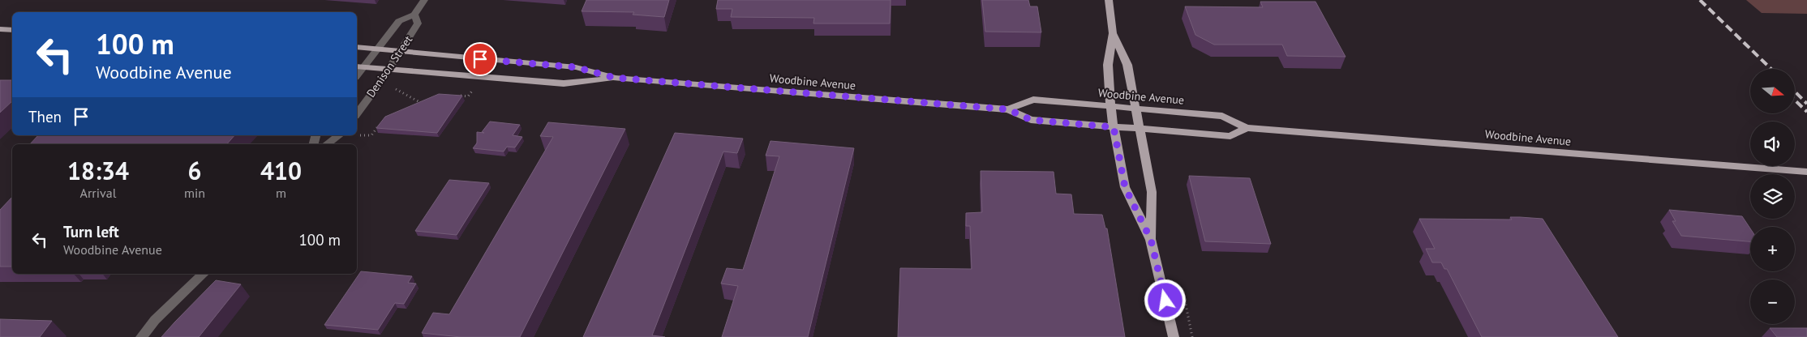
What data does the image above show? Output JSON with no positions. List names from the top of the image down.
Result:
{
  "streets": {
    "main road": ["Woodbine Avenue"],
    "street": ["Denison Street"]
  },
  "crossings": [
    ["Denison Street", "Woodbine Avenue"]
  ],
  "north": "right",
  "page": {
    "turn": ["100 m", "Woodbine Avenue"],
    "map_buttons": ["+", "−"],
    "then": "Then",
    "eta": [
      "18:34",
      "Arrival",
      "6",
      "min",
      "410",
      "m"
    ],
    "list": [
      {
        "name": "Turn left",
        "note": "Woodbine Avenue",
        "value": "100 m"
      }
    ]
  }
}
